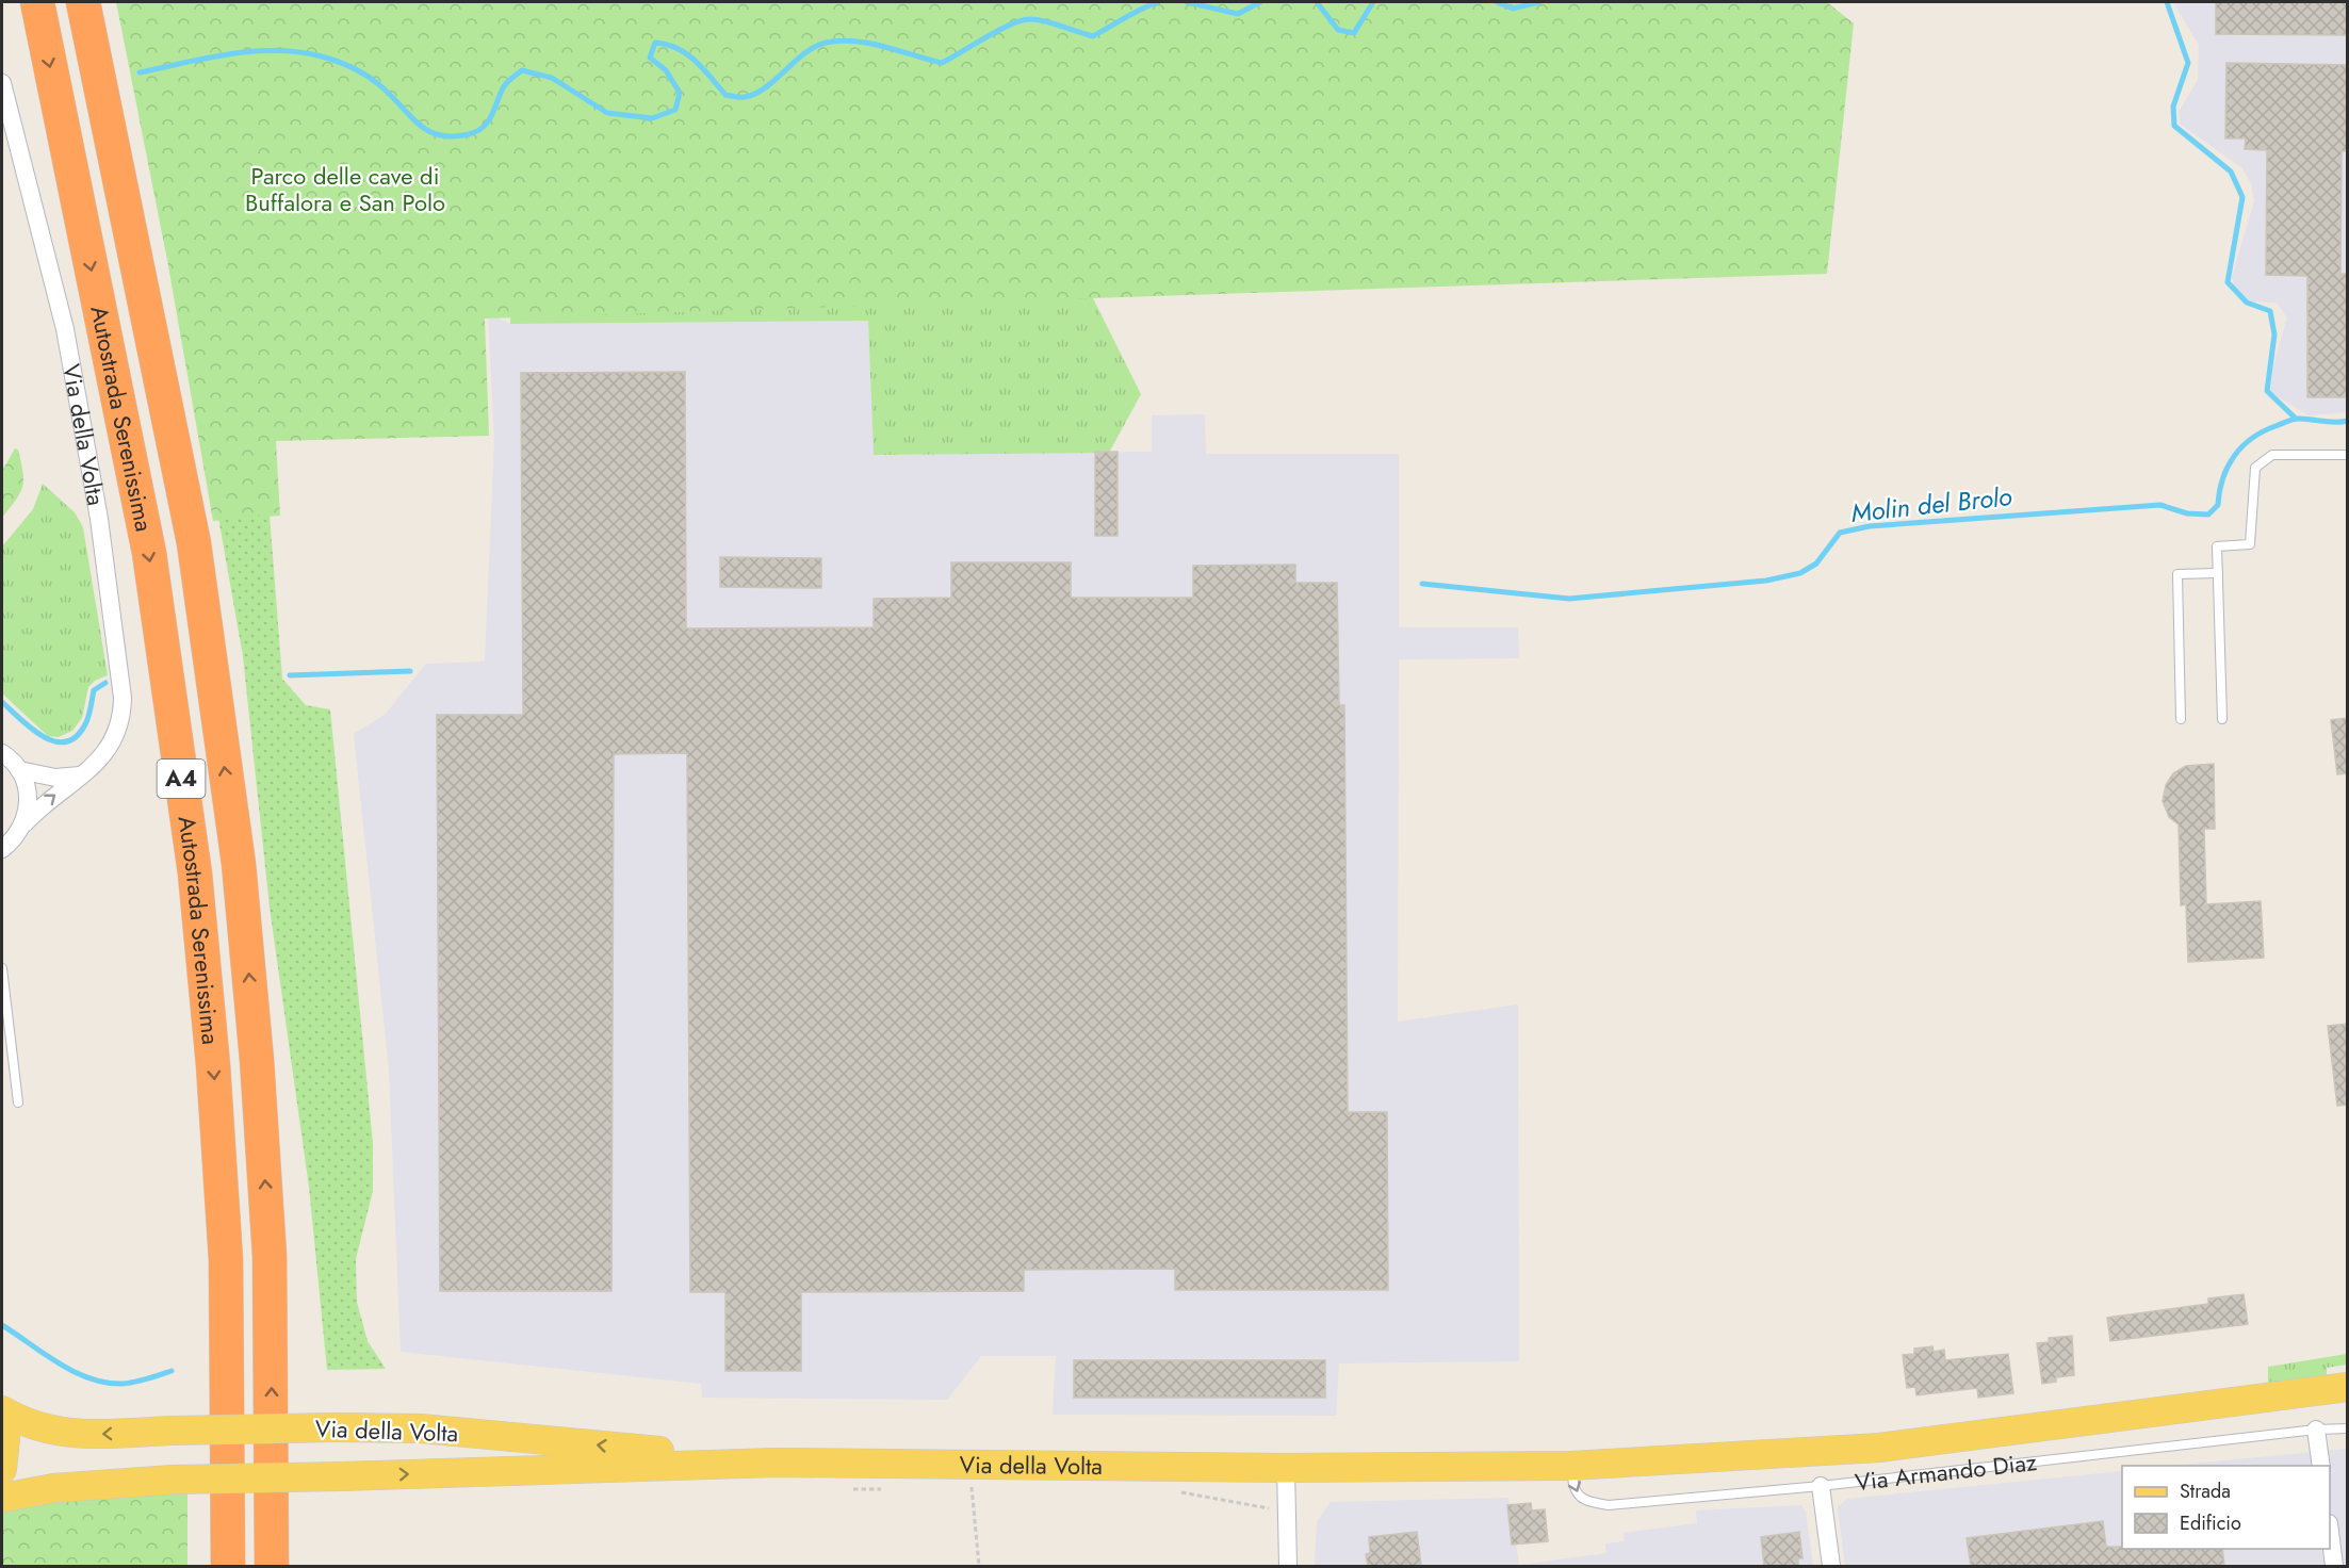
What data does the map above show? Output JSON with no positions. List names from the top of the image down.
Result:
{
  "streets": {
    "highway": ["Autostrada Serenissima", "A4"],
    "main road": ["Via della Volta", "Via Armando Diaz"]
  },
  "crossings": [
    ["Via della Volta", "Via Armando Diaz"]
  ],
  "water": ["Molin del Brolo"],
  "parks": ["Parco delle cave di Buffalora e San Polo"],
  "legend": ["Strada", "Edificio"]
}
